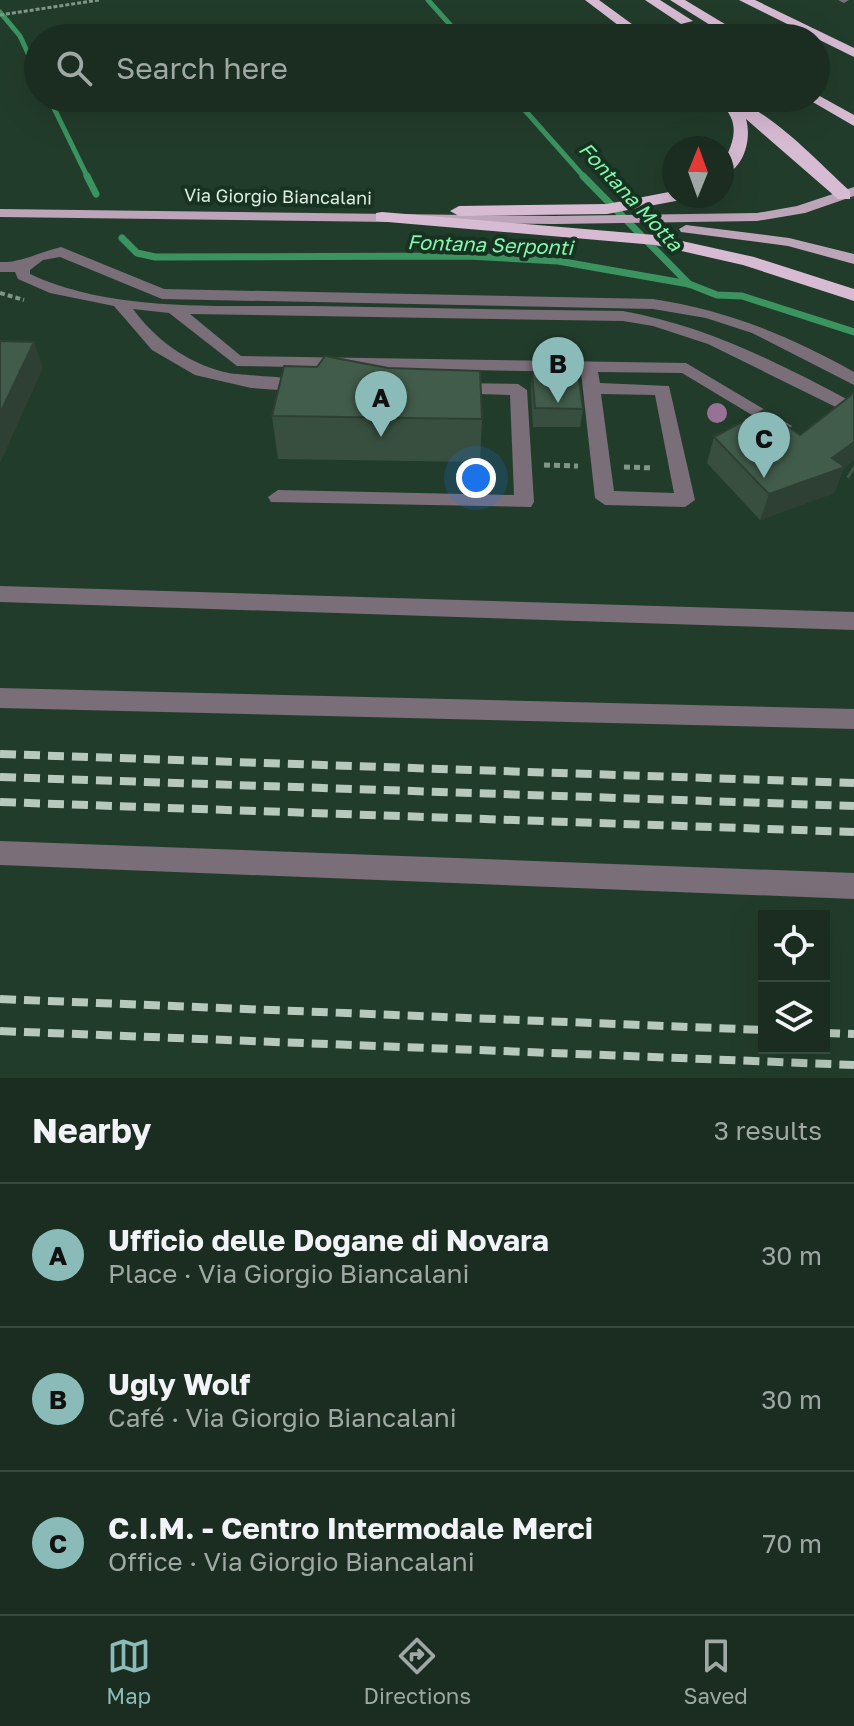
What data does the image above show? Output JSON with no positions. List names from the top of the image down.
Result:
{
  "streets": {
    "main road": ["Via Giorgio Biancalani"]
  },
  "water": ["Fontana Motta", "Fontana Serponti"],
  "north": "top",
  "page": {
    "search": "Search here",
    "pins": ["B", "A", "C"],
    "heading": ["Nearby", "3 results"],
    "list": [
      {
        "mark": "A",
        "name": "Ufficio delle Dogane di Novara",
        "note": "Place · Via Giorgio Biancalani",
        "value": "30 m"
      },
      {
        "mark": "B",
        "name": "Ugly Wolf",
        "note": "Café · Via Giorgio Biancalani",
        "value": "30 m"
      },
      {
        "mark": "C",
        "name": "C.I.M. - Centro Intermodale Merci",
        "note": "Office · Via Giorgio Biancalani",
        "value": "70 m"
      }
    ],
    "nav": ["Map", "Directions", "Saved"]
  }
}
